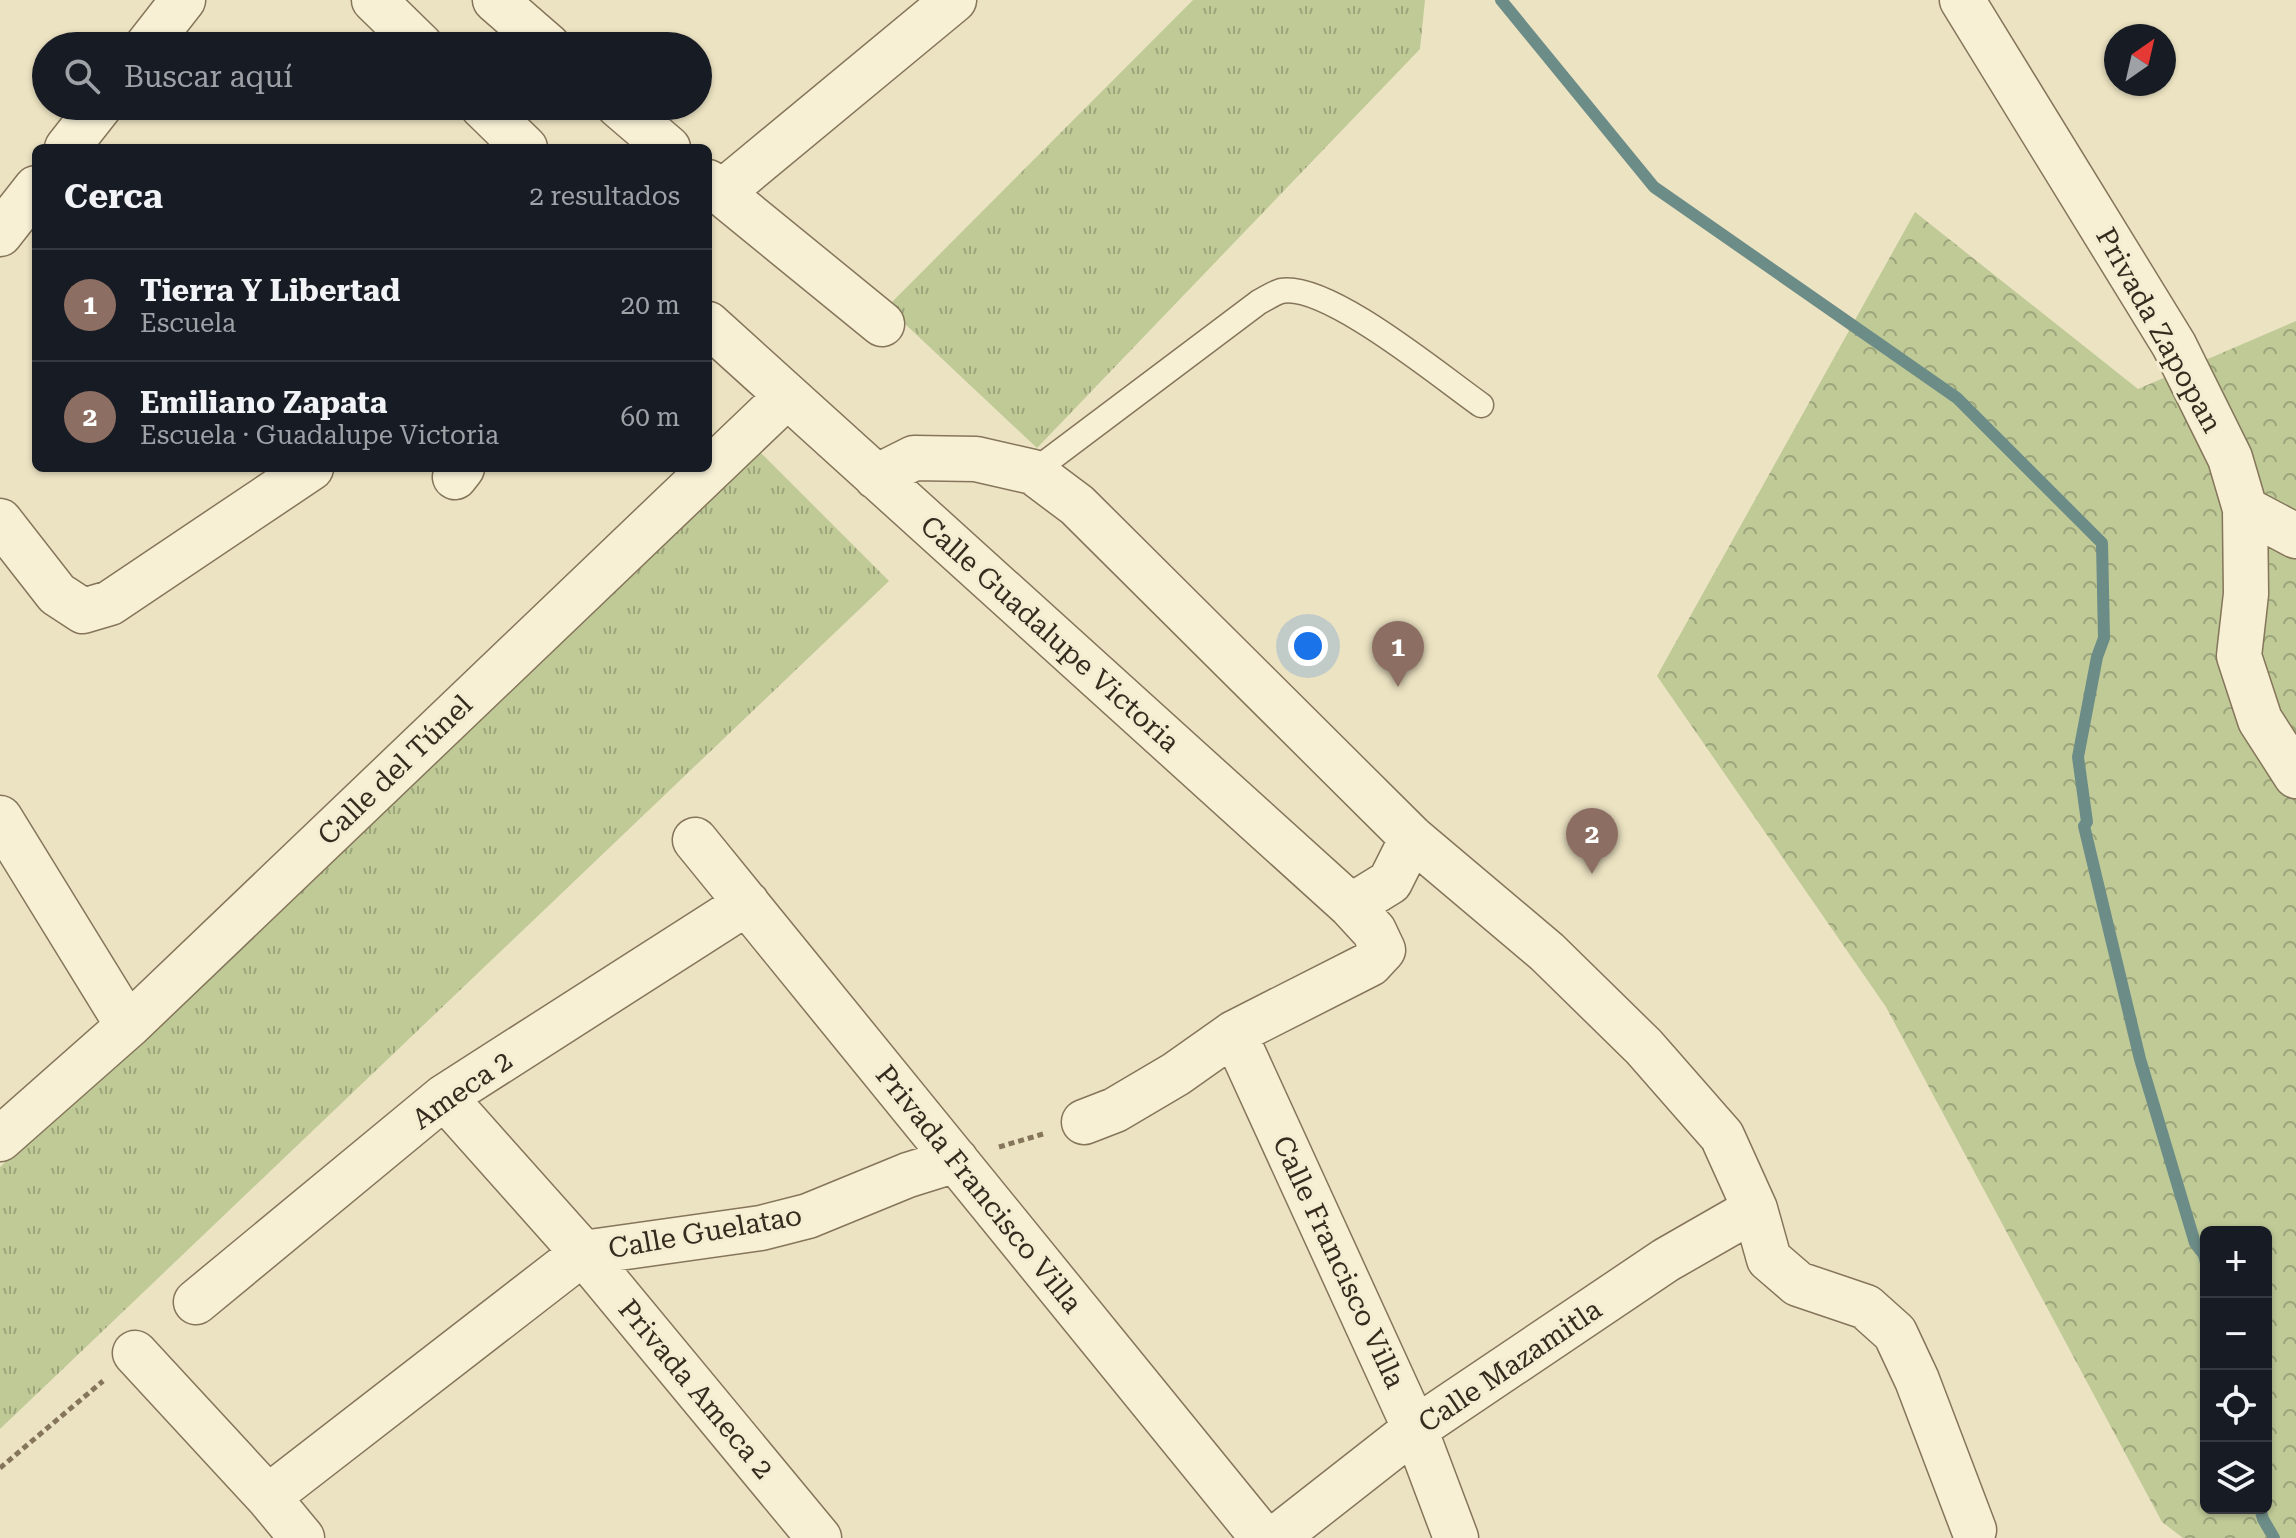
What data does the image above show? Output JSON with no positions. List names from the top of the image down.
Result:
{
  "streets": {
    "street": [
      "Privada Zapopan",
      "Calle Guadalupe Victoria",
      "Calle del Túnel",
      "Ameca 2",
      "Privada Francisco Villa",
      "Calle Guelatao",
      "Calle Francisco Villa",
      "Calle Mazamitla",
      "Privada Ameca 2"
    ]
  },
  "crossings": [
    ["Calle Guadalupe Victoria", "Calle del Túnel"],
    ["Calle Guadalupe Victoria", "Calle Francisco Villa"],
    ["Ameca 2", "Privada Francisco Villa"],
    ["Ameca 2", "Privada Ameca 2"],
    ["Privada Francisco Villa", "Calle Guelatao"],
    ["Calle Guelatao", "Privada Ameca 2"],
    ["Calle Francisco Villa", "Calle Mazamitla"]
  ],
  "north": "top right",
  "page": {
    "search": "Buscar aquí",
    "heading": ["Cerca", "2 resultados"],
    "list": [
      {
        "mark": "1",
        "name": "Tierra Y Libertad",
        "note": "Escuela",
        "value": "20 m"
      },
      {
        "mark": "2",
        "name": "Emiliano Zapata",
        "note": "Escuela · Guadalupe Victoria",
        "value": "60 m"
      }
    ],
    "pins": ["1", "2"],
    "map_buttons": ["+", "−"]
  }
}
